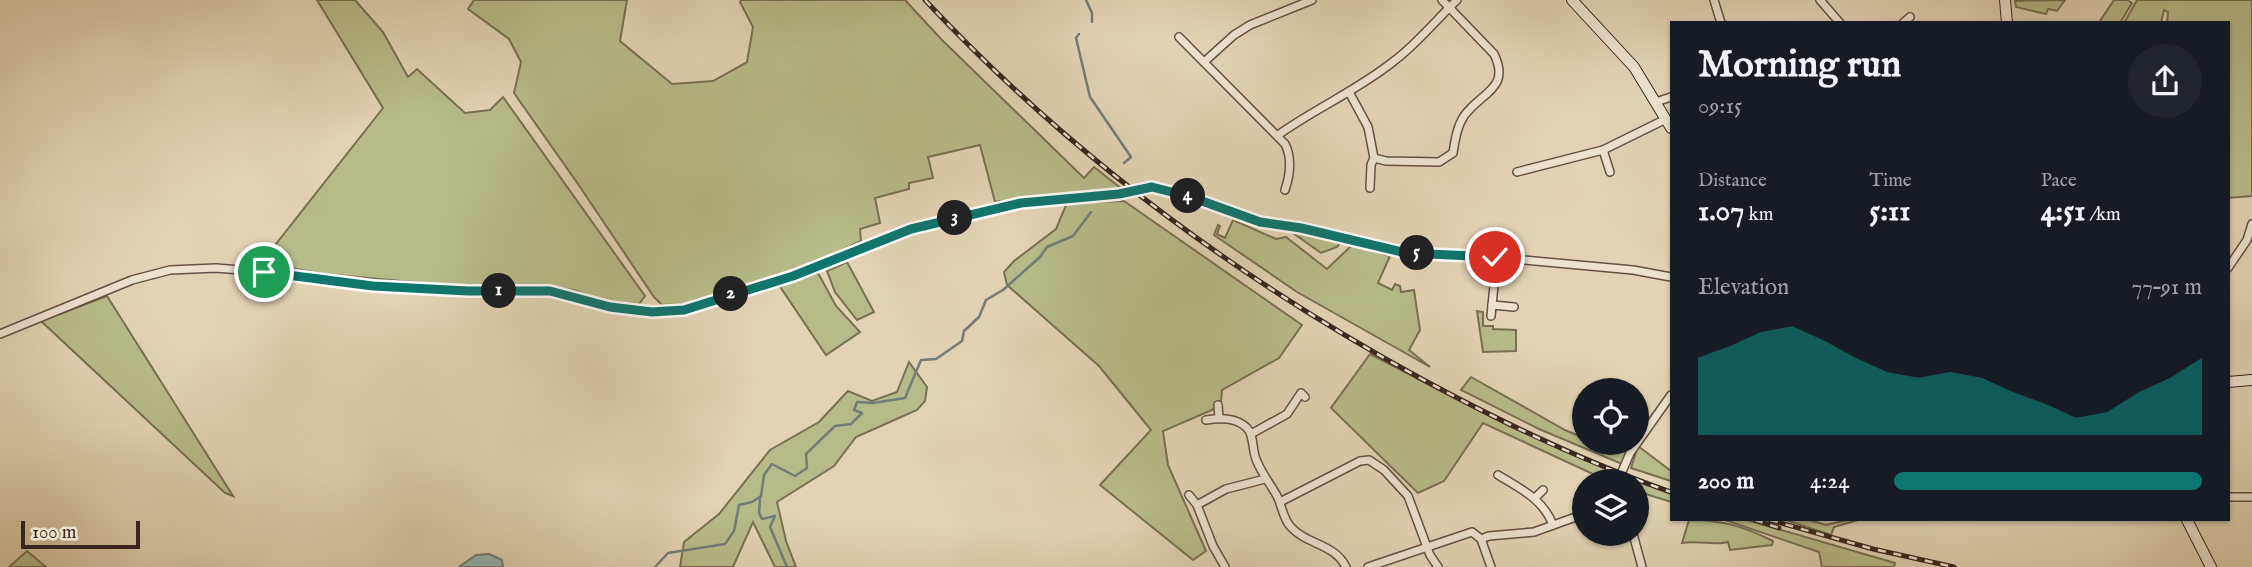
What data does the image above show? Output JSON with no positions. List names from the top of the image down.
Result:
{
  "scale_bar": "100 m",
  "page": {
    "heading": ["Morning run", "09:15"],
    "stats": [
      ["Distance", "1.07 km"],
      ["Time", "5:11"],
      ["Pace", "4:51 /km"]
    ],
    "pins": [
      "4",
      "3",
      "5",
      "1",
      "2"
    ],
    "chart": ["Elevation", "77–91 m"],
    "list": [
      {
        "name": "200 m",
        "note": "4:24"
      }
    ],
    "scale": "100 m"
  }
}
